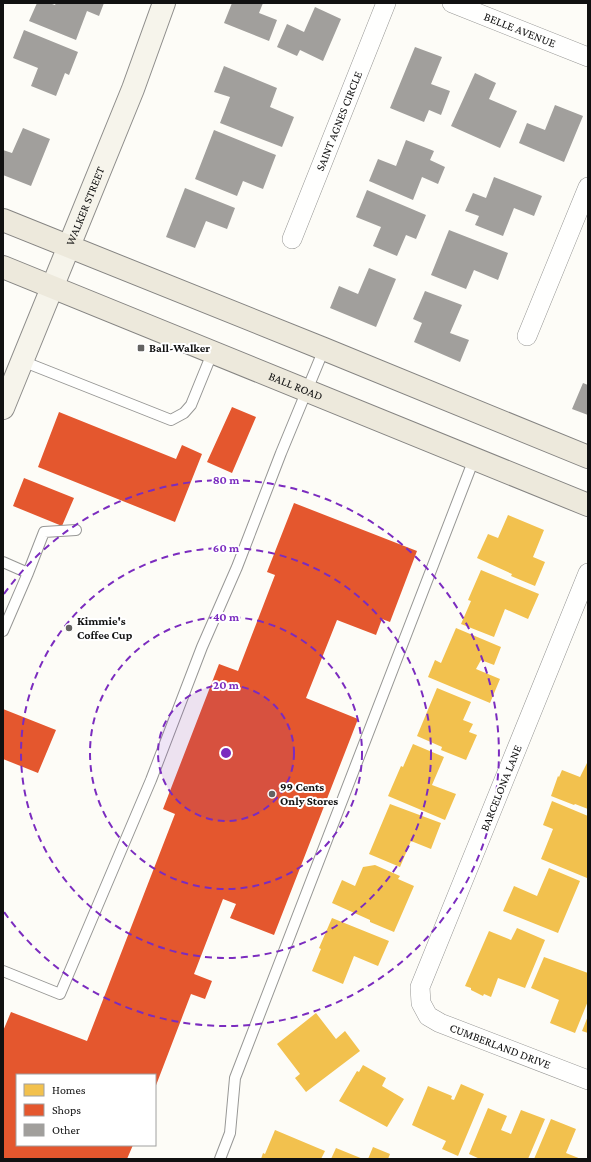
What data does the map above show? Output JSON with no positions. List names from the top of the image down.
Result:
{
  "streets": {
    "main road": ["WALKER STREET", "BALL ROAD"],
    "street": [
      "BELLE AVENUE",
      "SAINT AGNES CIRCLE",
      "BARCELONA LANE",
      "CUMBERLAND DRIVE"
    ]
  },
  "crossings": [
    ["WALKER STREET", "BALL ROAD"],
    ["BARCELONA LANE", "CUMBERLAND DRIVE"]
  ],
  "places": {
    "transit": ["Ball-Walker"],
    "other": ["Kimmie's Coffee Cup", "99 Cents Only Stores"]
  },
  "legend": ["Homes", "Shops", "Other"],
  "rings": [
    "80 m",
    "60 m",
    "40 m",
    "20 m"
  ]
}
